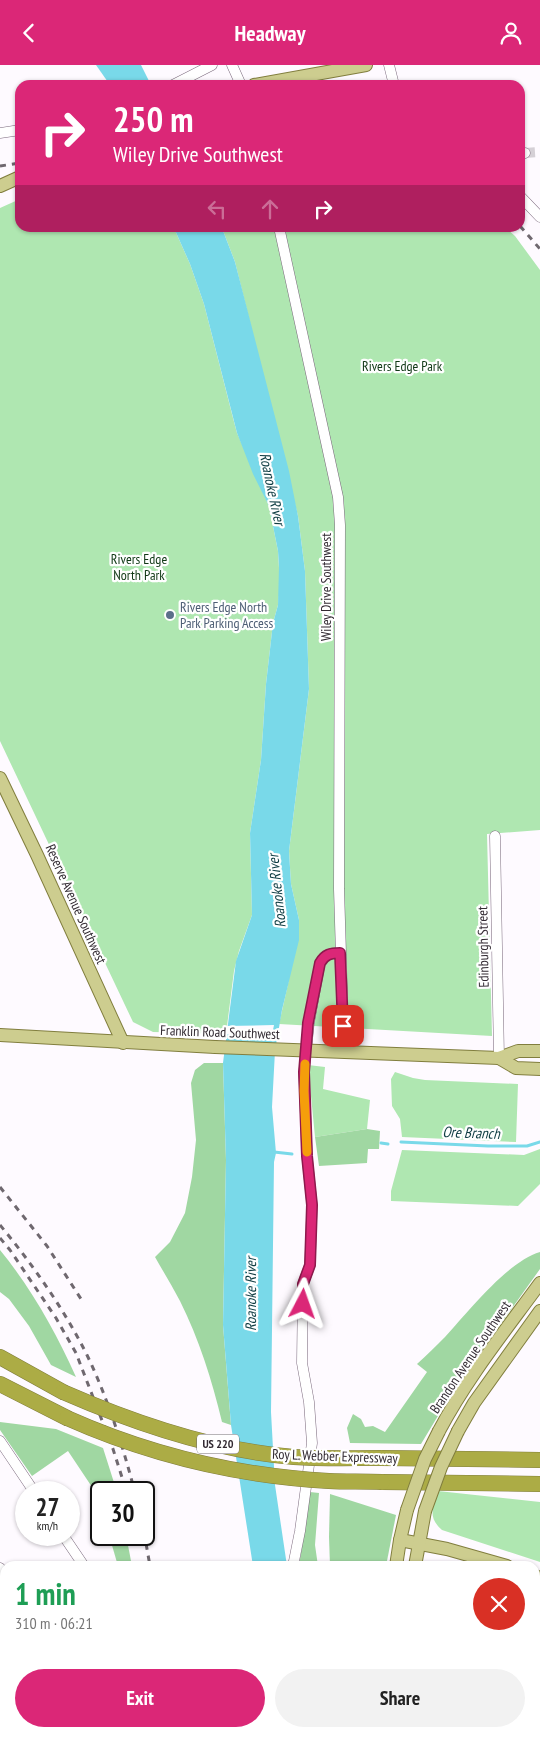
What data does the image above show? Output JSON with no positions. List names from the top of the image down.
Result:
{
  "streets": {
    "highway": ["US 220", "Roy L. Webber Expressway"],
    "main road": ["Reserve Avenue Southwest", "Franklin Road Southwest", "Brandon Avenue Southwest"],
    "street": ["Wiley Drive Southwest", "Edinburgh Street"]
  },
  "crossings": [
    ["Wiley Drive Southwest", "Franklin Road Southwest"],
    ["Reserve Avenue Southwest", "Franklin Road Southwest"],
    ["Edinburgh Street", "Franklin Road Southwest"]
  ],
  "water": ["Roanoke River", "Ore Branch"],
  "parks": ["Rivers Edge Park", "Rivers Edge North Park"],
  "places": ["Rivers Edge North Park Parking Access"],
  "page": {
    "header": "Headway",
    "turn": ["250 m", "Wiley Drive Southwest"],
    "speed": "27 km/h",
    "limit": "30",
    "heading": ["1 min", "310 m · 06:21"],
    "buttons": ["Exit", "Share"]
  }
}
